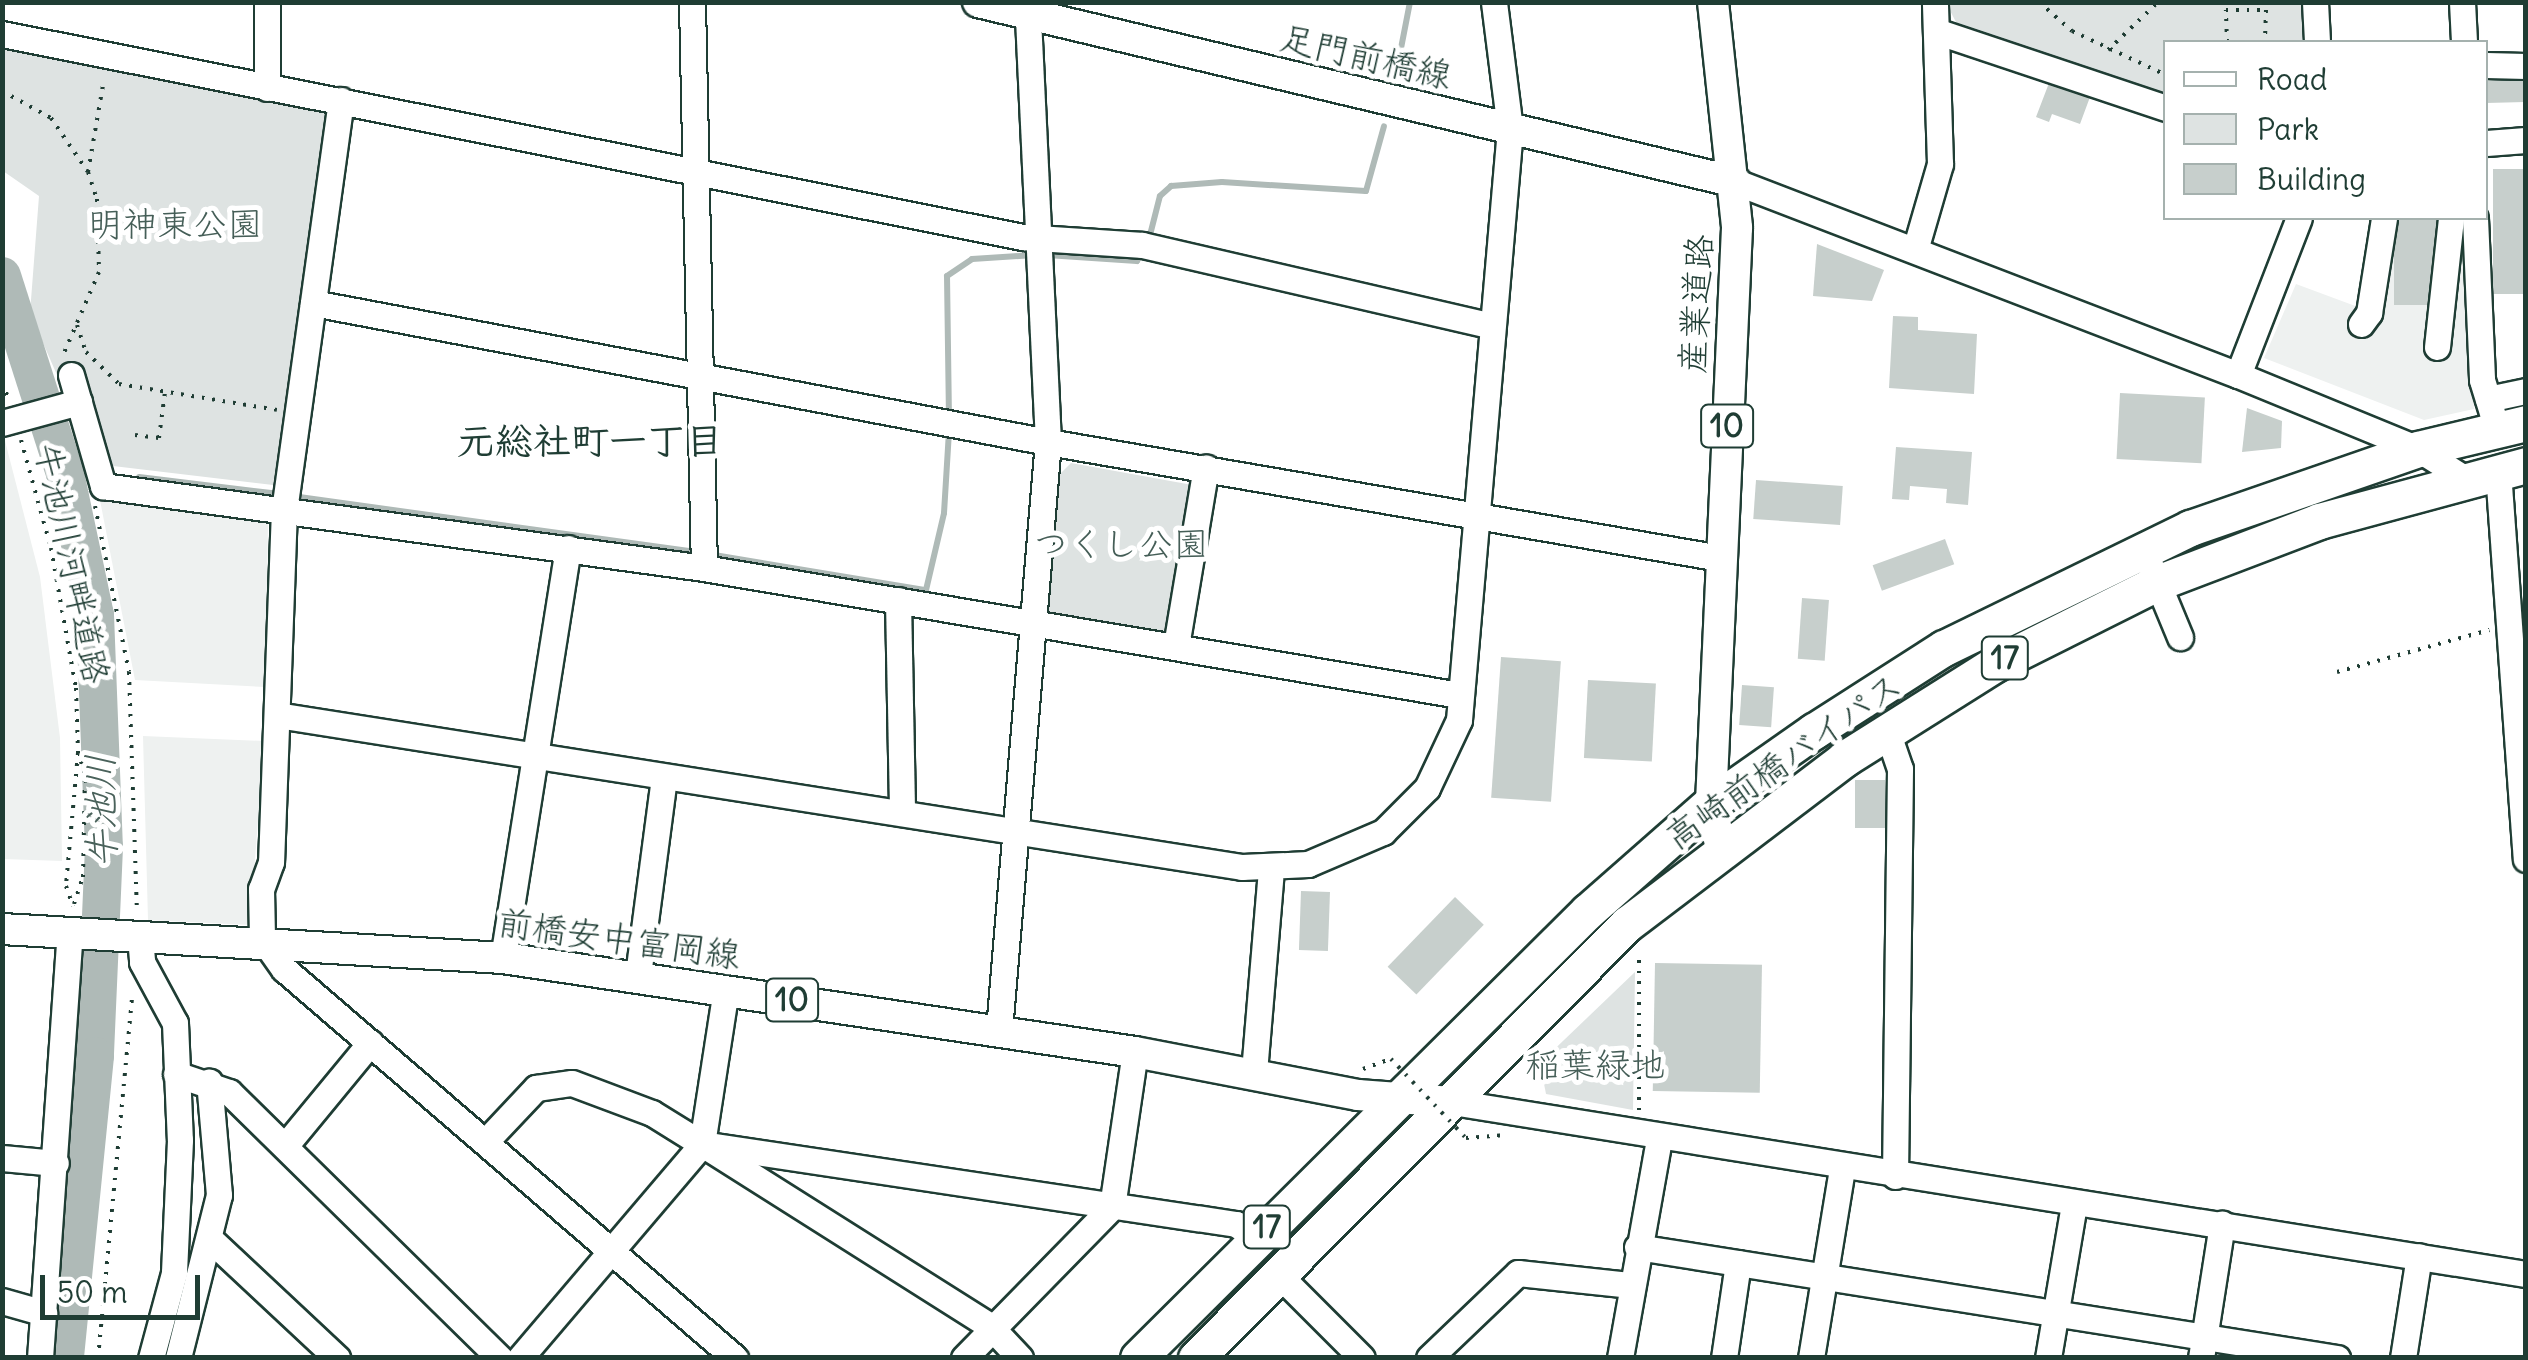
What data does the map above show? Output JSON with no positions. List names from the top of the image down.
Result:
{
  "streets": {
    "highway": ["17", "高崎前橋バイパス"],
    "main road": [
      "足門前橋線",
      "産業道路",
      "10",
      "前橋安中富岡線"
    ],
    "path": ["牛池川河畔道路"]
  },
  "crossings": [
    ["足門前橋線", "産業道路"],
    ["産業道路", "高崎前橋バイパス"],
    ["10", "牛池川河畔道路"],
    ["10", "前橋安中富岡線"],
    ["高崎前橋バイパス", "前橋安中富岡線"]
  ],
  "districts": ["元総社町一丁目"],
  "water": ["牛池川"],
  "parks": ["明神東公園", "つくし公園", "稲葉緑地"],
  "legend": ["Road", "Park", "Building"],
  "scale_bar": "50 m"
}
